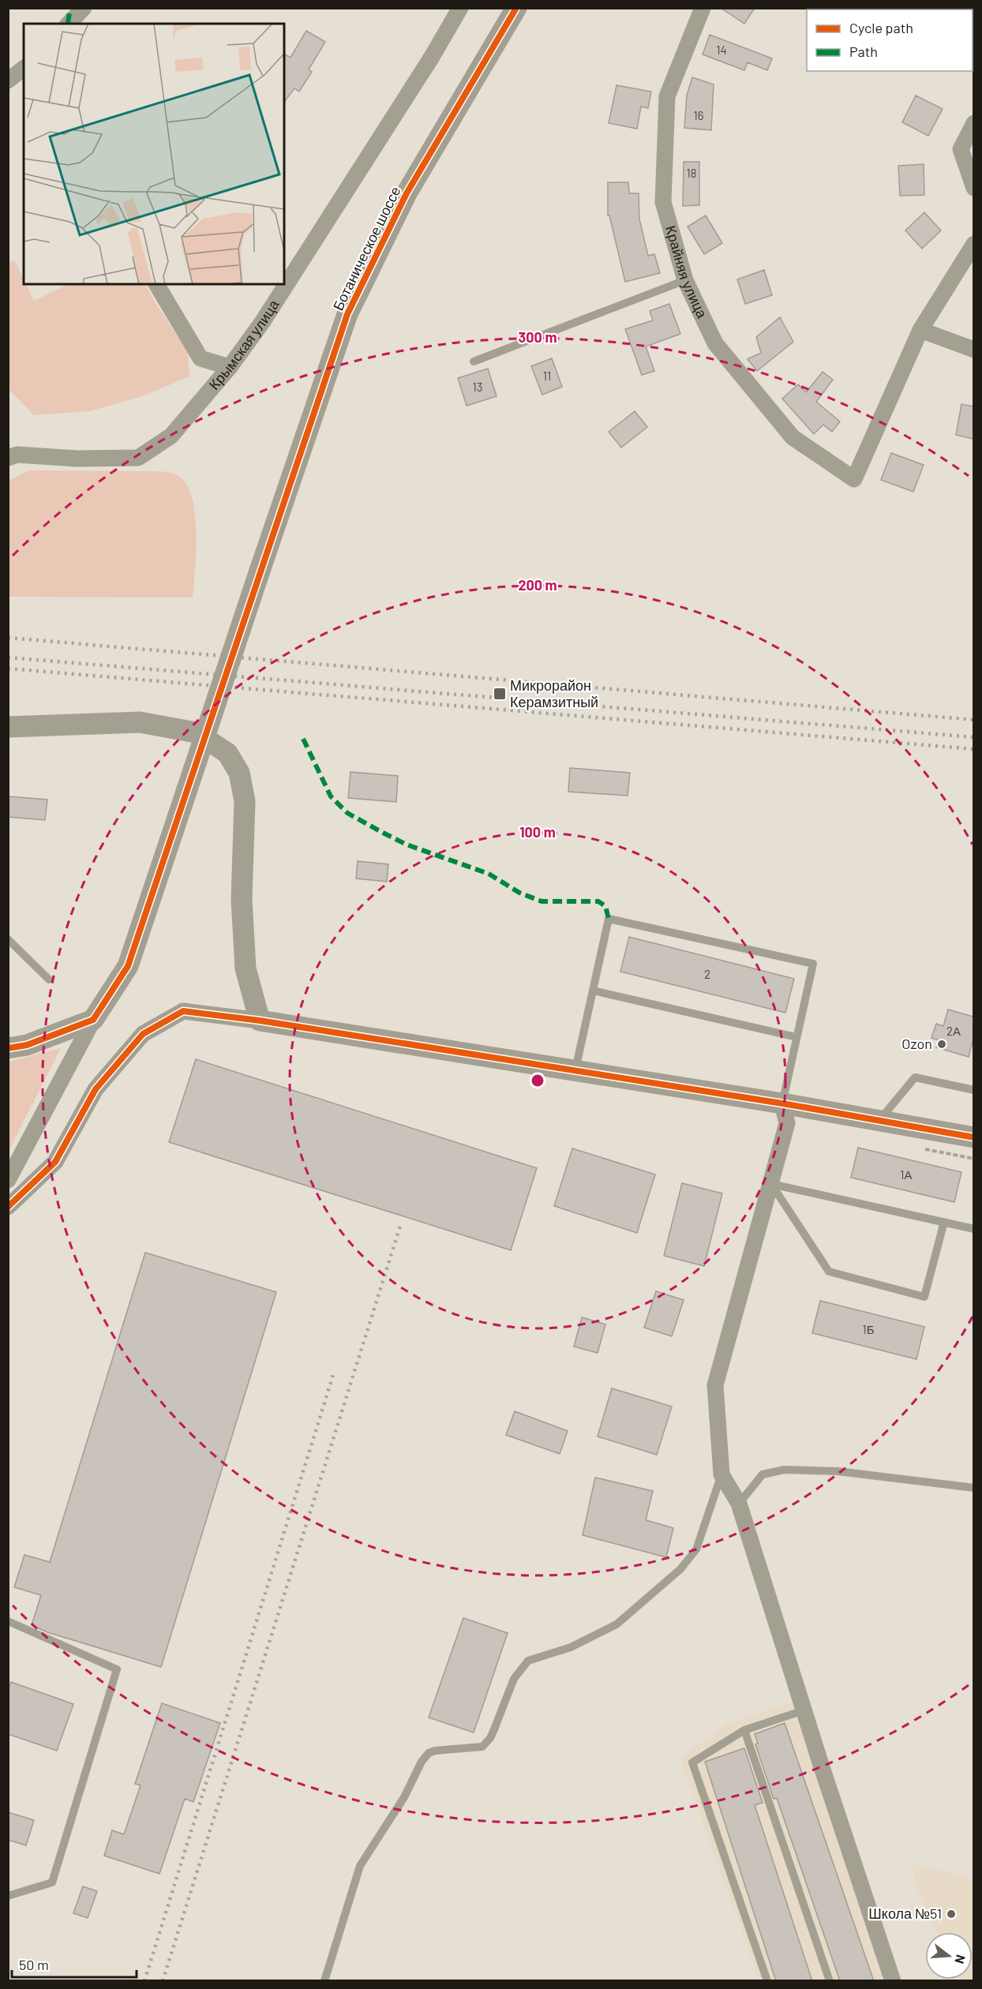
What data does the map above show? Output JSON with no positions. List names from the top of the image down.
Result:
{
  "streets": {
    "street": ["Ботаническое шоссе", "Крайняя улица", "Крымская улица"]
  },
  "places": {
    "transit": ["Микрорайон Керамзитный"],
    "other": ["Ozon", "Школа №51"]
  },
  "house_numbers": [
    "14",
    "16",
    "18",
    "11",
    "13",
    "2",
    "2А",
    "1А",
    "1Б"
  ],
  "legend": ["Cycle path", "Path"],
  "scale_bar": "50 m",
  "north": "right",
  "rings": ["300 m", "200 m", "100 m"]
}
